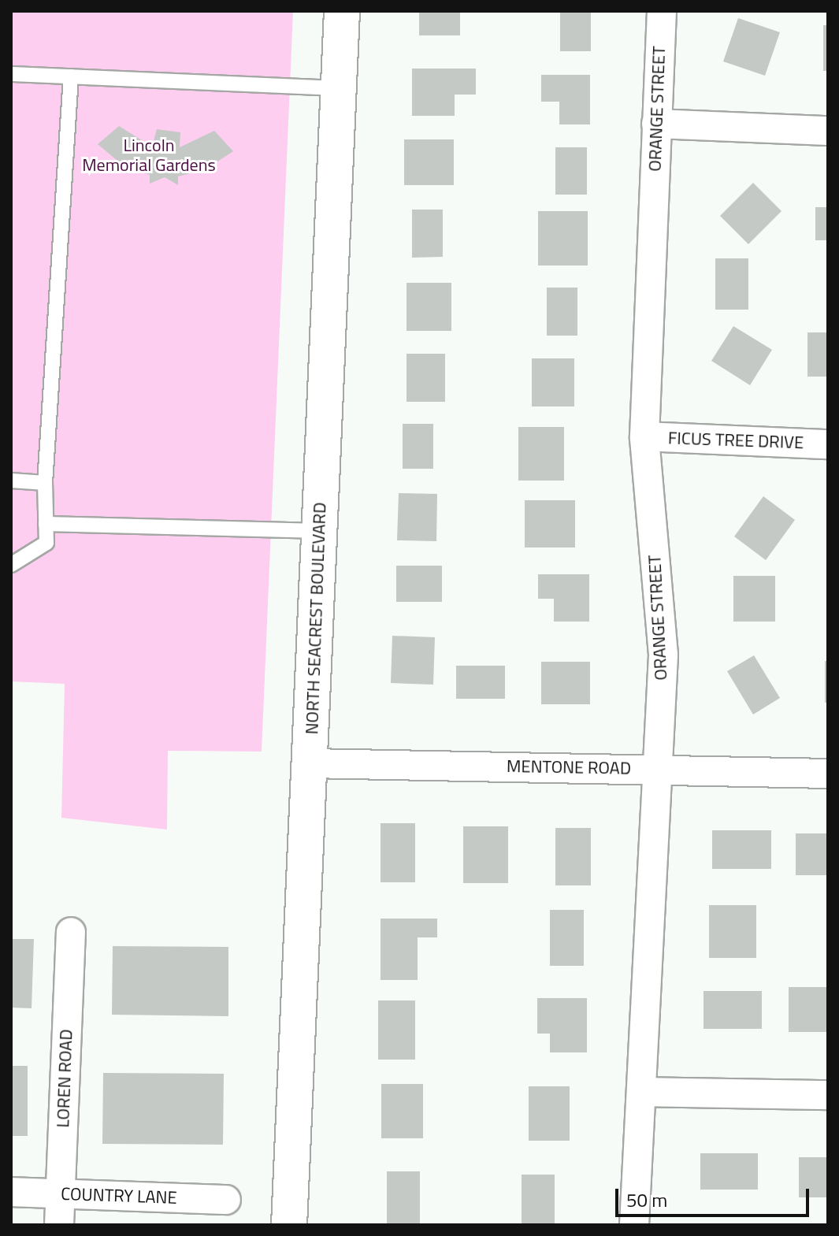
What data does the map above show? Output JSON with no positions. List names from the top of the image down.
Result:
{
  "streets": {
    "street": [
      "ORANGE STREET",
      "FICUS TREE DRIVE",
      "NORTH SEACREST BOULEVARD",
      "MENTONE ROAD",
      "LOREN ROAD",
      "COUNTRY LANE"
    ]
  },
  "crossings": [
    ["ORANGE STREET", "FICUS TREE DRIVE"],
    ["ORANGE STREET", "MENTONE ROAD"],
    ["NORTH SEACREST BOULEVARD", "MENTONE ROAD"],
    ["LOREN ROAD", "COUNTRY LANE"]
  ],
  "parks": ["Lincoln Memorial Gardens"],
  "scale_bar": "50 m"
}
